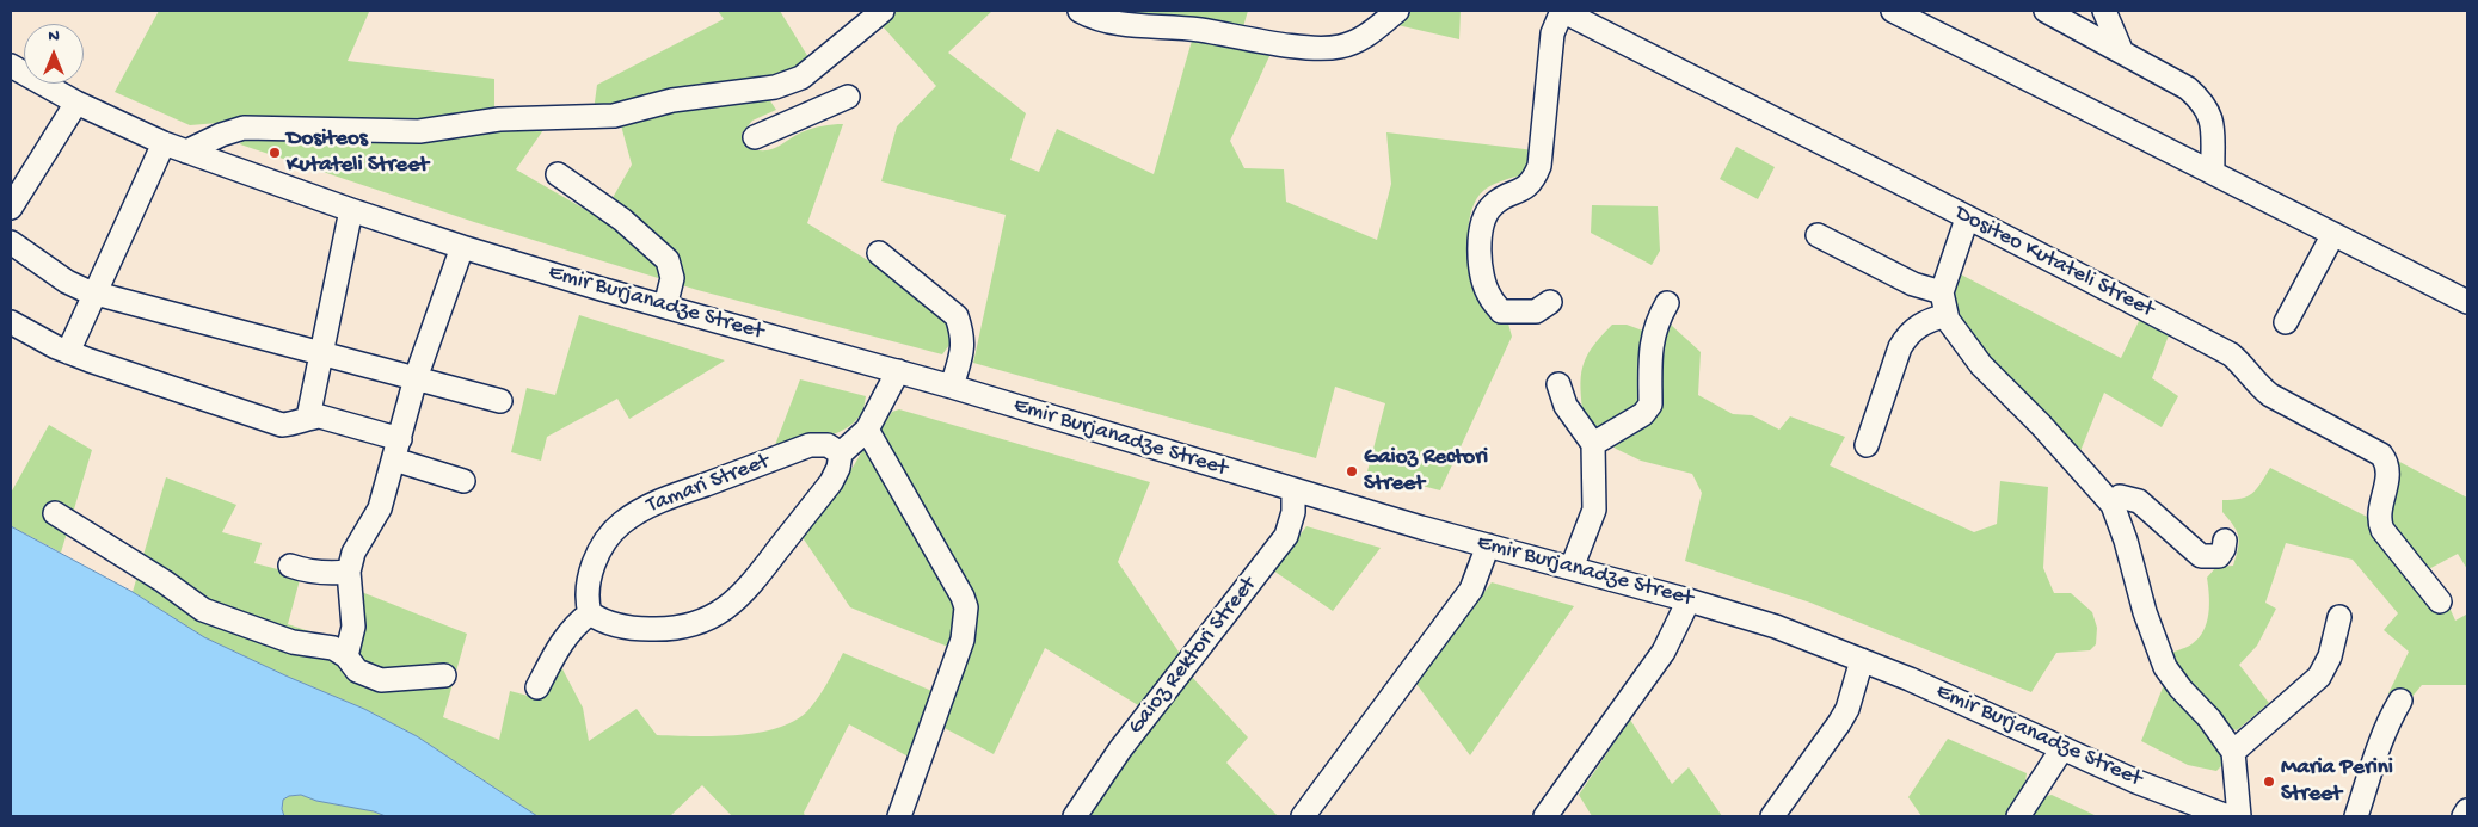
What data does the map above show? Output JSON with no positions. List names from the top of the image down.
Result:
{
  "streets": {
    "street": [
      "Dositeo Kutateli Street",
      "Emir Burjanadze Street",
      "Tamari Street",
      "Gaioz Rektori Street"
    ]
  },
  "crossings": [
    ["Emir Burjanadze Street", "Gaioz Rektori Street"]
  ],
  "places": ["Dositeos Kutateli Street", "Gaioz Rectori Street", "Maria Perini Street"],
  "north": "top"
}
